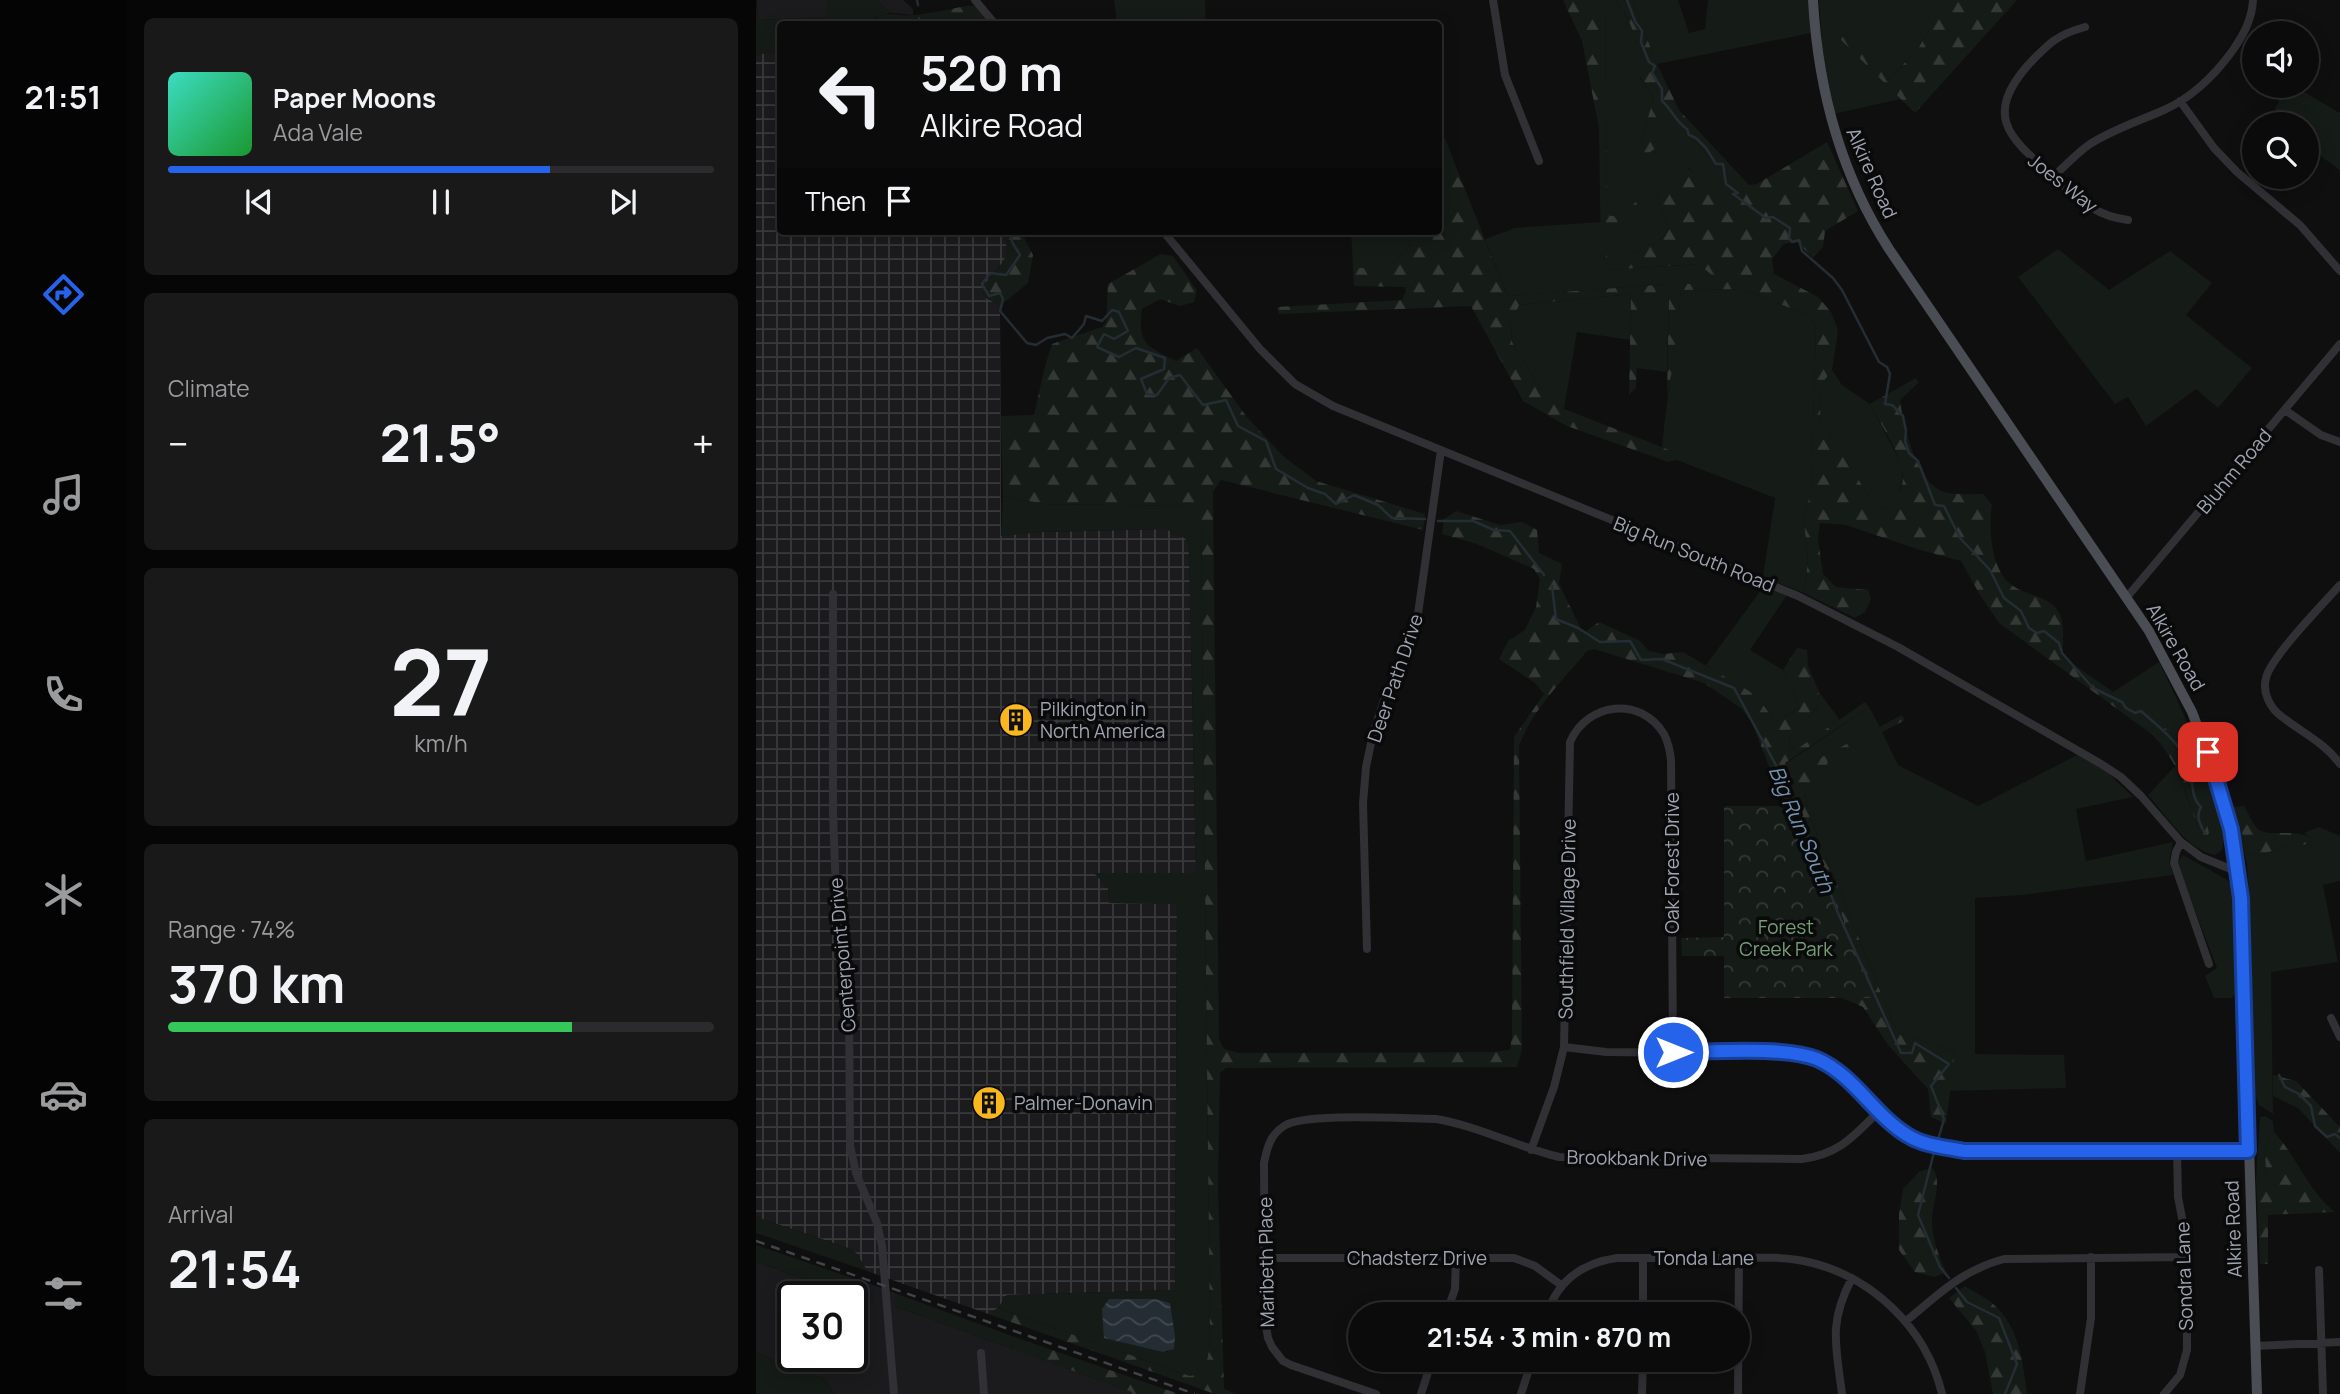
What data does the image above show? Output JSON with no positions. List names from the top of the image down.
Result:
{
  "streets": {
    "main road": ["Alkire Road"],
    "street": [
      "Joes Way",
      "Bluhm Road",
      "Big Run South Road",
      "Deer Path Drive",
      "Oak Forest Drive",
      "Southfield Village Drive",
      "Centerpoint Drive",
      "Brookbank Drive",
      "Chadsterz Drive",
      "Tonda Lane",
      "Maribeth Place",
      "Sondra Lane"
    ]
  },
  "crossings": [
    ["Alkire Road", "Bluhm Road"],
    ["Alkire Road", "Big Run South Road"],
    ["Big Run South Road", "Deer Path Drive"],
    ["Oak Forest Drive", "Southfield Village Drive"],
    ["Southfield Village Drive", "Brookbank Drive"],
    ["Brookbank Drive", "Maribeth Place"],
    ["Chadsterz Drive", "Tonda Lane"],
    ["Chadsterz Drive", "Maribeth Place"]
  ],
  "water": ["Big Run South"],
  "parks": ["Forest Creek Park"],
  "places": {
    "building": ["Pilkington in North America", "Palmer-Donavin"]
  },
  "page": {
    "tabs": "21:51",
    "turn": ["520 m", "Alkire Road"],
    "song": ["Paper Moons", "Ada Vale"],
    "then": "Then",
    "tile": [
      "Climate",
      ["27", "km/h"],
      ["Range · 74%", "370 km"],
      ["Arrival", "21:54"]
    ],
    "heat": ["−", "21.5°", "+"],
    "limit": "30",
    "trip": "21:54 · 3 min · 870 m"
  }
}
